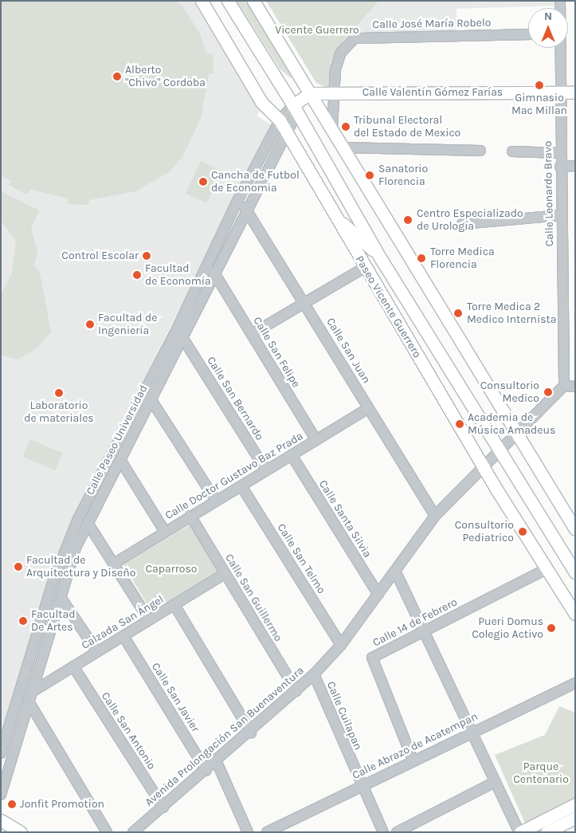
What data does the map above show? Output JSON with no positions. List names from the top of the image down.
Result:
{
  "streets": {
    "main road": ["Calle Valentín Gómez Farías", "Paseo Vicente Guerrero"],
    "street": [
      "Calle José María Robelo",
      "Calle Leonardo Bravo",
      "Calle San Juan",
      "Calle San Felipe",
      "Calle San Bernardo",
      "Calle Paseo Universidad",
      "Calle Doctor Gustavo Baz Prada",
      "Calle Santa Silvia",
      "Calle San Telmo",
      "Calle San Guillermo",
      "Calzada San Ángel",
      "Calle 14 de Febrero",
      "Calle San Javier",
      "Calle Cuilapan",
      "Calle San Antonio",
      "Avenida Prolongación San Buenaventura",
      "Calle Abrazo de Acatempan"
    ]
  },
  "crossings": [
    ["Calle José María Robelo", "Calle Valentín Gómez Farías"],
    ["Calle Valentín Gómez Farías", "Calle Leonardo Bravo"],
    ["Calle Leonardo Bravo", "Avenida Prolongación San Buenaventura"],
    ["Paseo Vicente Guerrero", "Calle Paseo Universidad"],
    ["Paseo Vicente Guerrero", "Calle 14 de Febrero"],
    ["Paseo Vicente Guerrero", "Avenida Prolongación San Buenaventura"],
    ["Calle San Juan", "Calle Paseo Universidad"],
    ["Calle San Juan", "Calle Doctor Gustavo Baz Prada"],
    ["Calle San Juan", "Avenida Prolongación San Buenaventura"],
    ["Calle San Felipe", "Calle Paseo Universidad"],
    ["Calle San Felipe", "Calle Doctor Gustavo Baz Prada"],
    ["Calle San Bernardo", "Calle Paseo Universidad"],
    ["Calle San Bernardo", "Calle Doctor Gustavo Baz Prada"],
    ["Calle Paseo Universidad", "Calzada San Ángel"],
    ["Calle Doctor Gustavo Baz Prada", "Calle Santa Silvia"],
    ["Calle Doctor Gustavo Baz Prada", "Calle San Telmo"],
    ["Calle Doctor Gustavo Baz Prada", "Calle San Guillermo"],
    ["Calle Santa Silvia", "Avenida Prolongación San Buenaventura"],
    ["Calle San Telmo", "Avenida Prolongación San Buenaventura"],
    ["Calle San Guillermo", "Calzada San Ángel"],
    ["Calle San Guillermo", "Avenida Prolongación San Buenaventura"],
    ["Calzada San Ángel", "Calle San Javier"],
    ["Calzada San Ángel", "Calle San Antonio"],
    ["Calle 14 de Febrero", "Calle Abrazo de Acatempan"],
    ["Calle San Javier", "Avenida Prolongación San Buenaventura"],
    ["Calle Cuilapan", "Avenida Prolongación San Buenaventura"],
    ["Calle Cuilapan", "Calle Abrazo de Acatempan"],
    ["Calle San Antonio", "Avenida Prolongación San Buenaventura"]
  ],
  "parks": ["Vicente Guerrero", "Caparroso", "Parque Centenario"],
  "places": [
    "Alberto \"Chivo\" Cordoba",
    "Gimnasio Mac Millan",
    "Tribunal Electoral del Estado de Mexico",
    "Sanatorio Florencia",
    "Cancha de Futbol de Economia",
    "Centro Especializado de Urología",
    "Control Escolar",
    "Torre Medica Florencia",
    "Facultad de Economía",
    "Torre Medica 2 Medico Internista",
    "Facultad de Ingeniería",
    "Consultorio Medico",
    "Laboratorio de materiales",
    "Academia de Música Amadeus",
    "Consultorio Pediatrico",
    "Facultad de Arquitectura y Diseño",
    "Facultad De Artes",
    "Pueri Domus Colegio Activo",
    "Jonfit Promotion"
  ],
  "north": "top"
}
